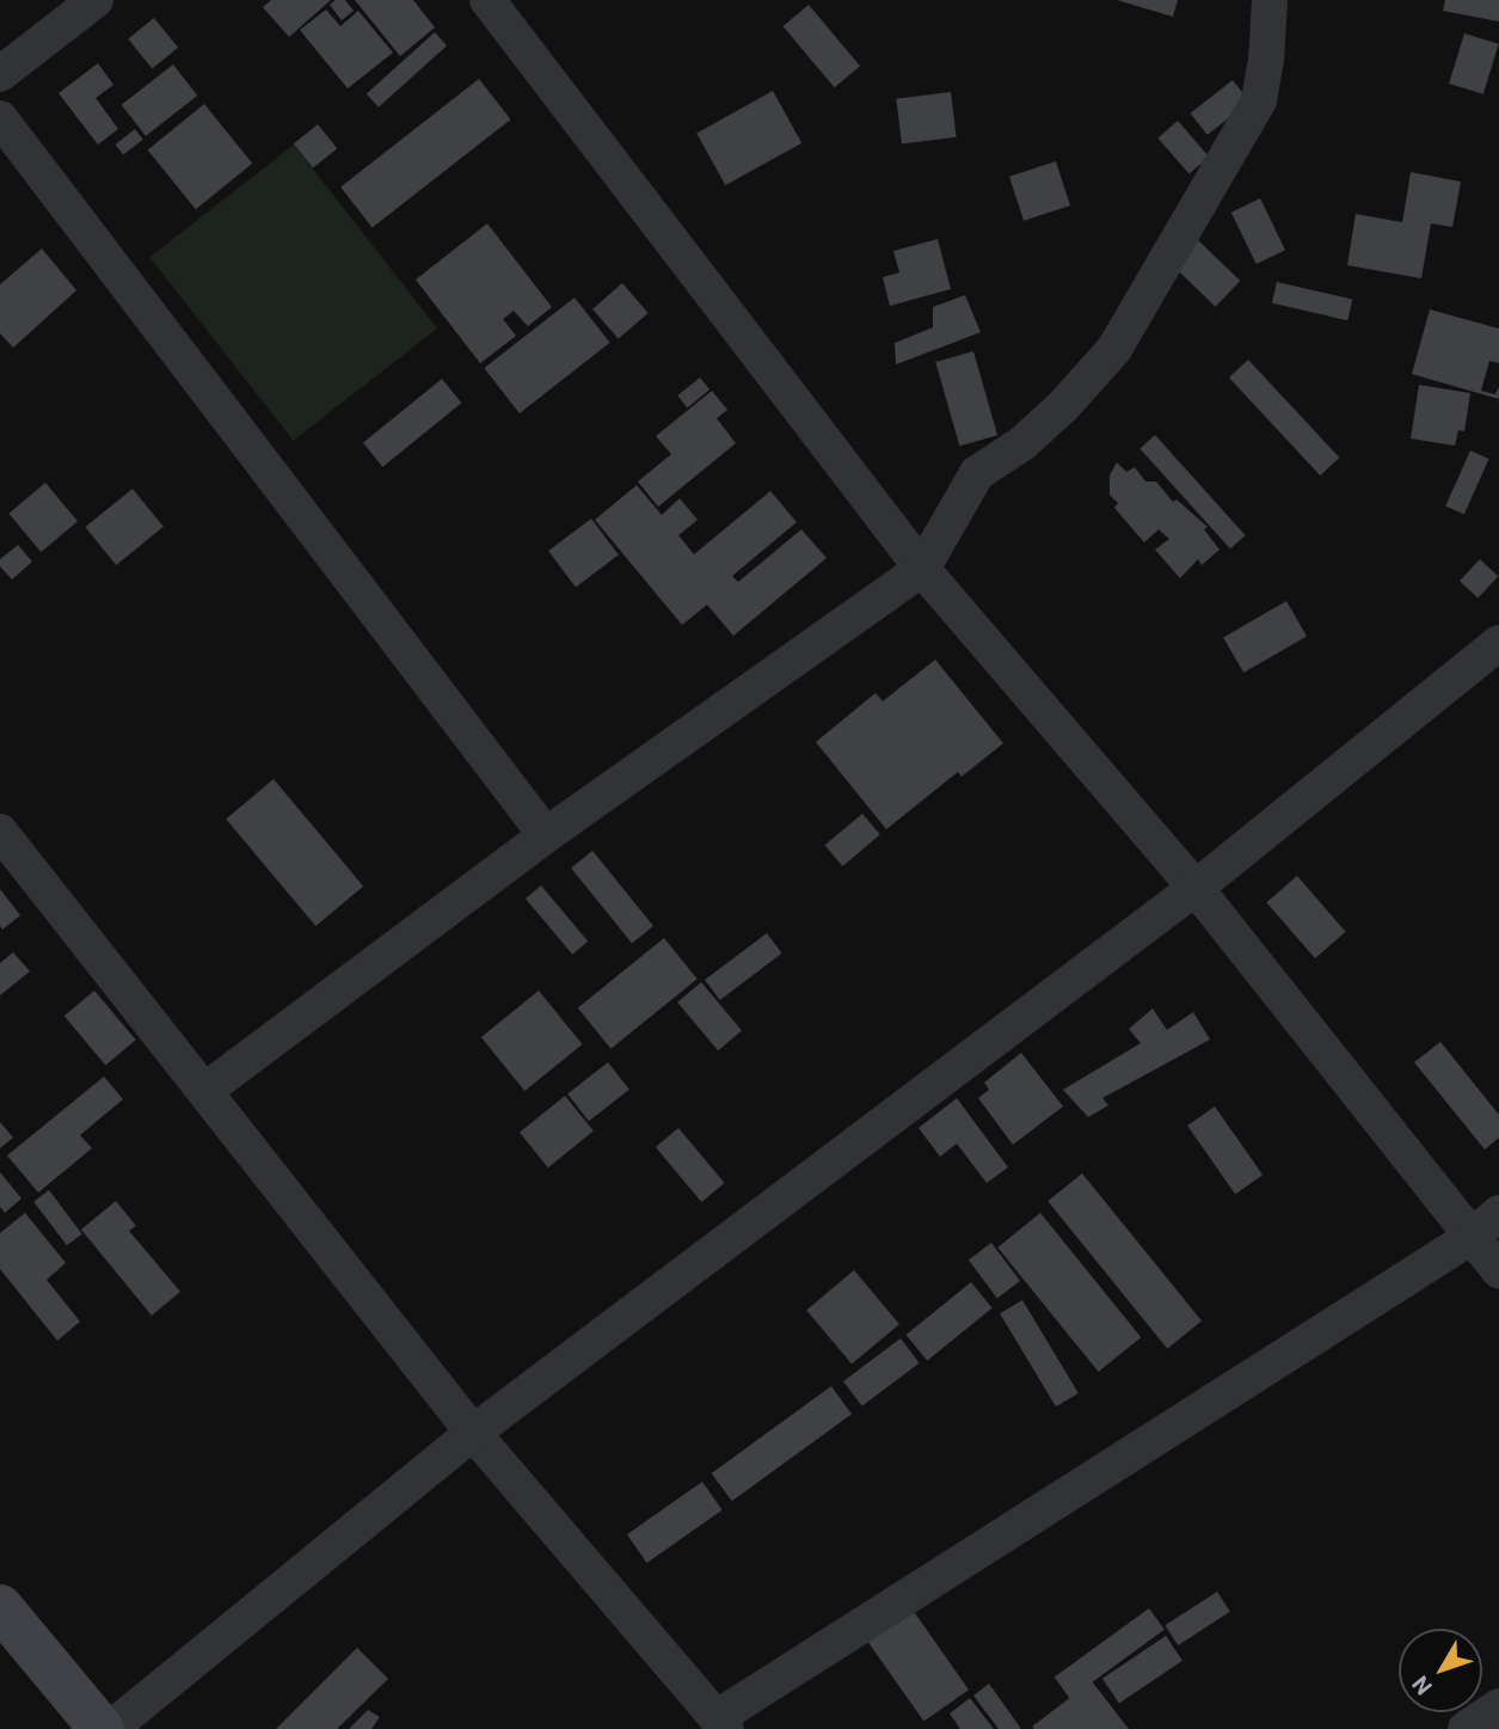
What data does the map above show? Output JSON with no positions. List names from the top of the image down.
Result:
{
  "north": "bottom left"
}
